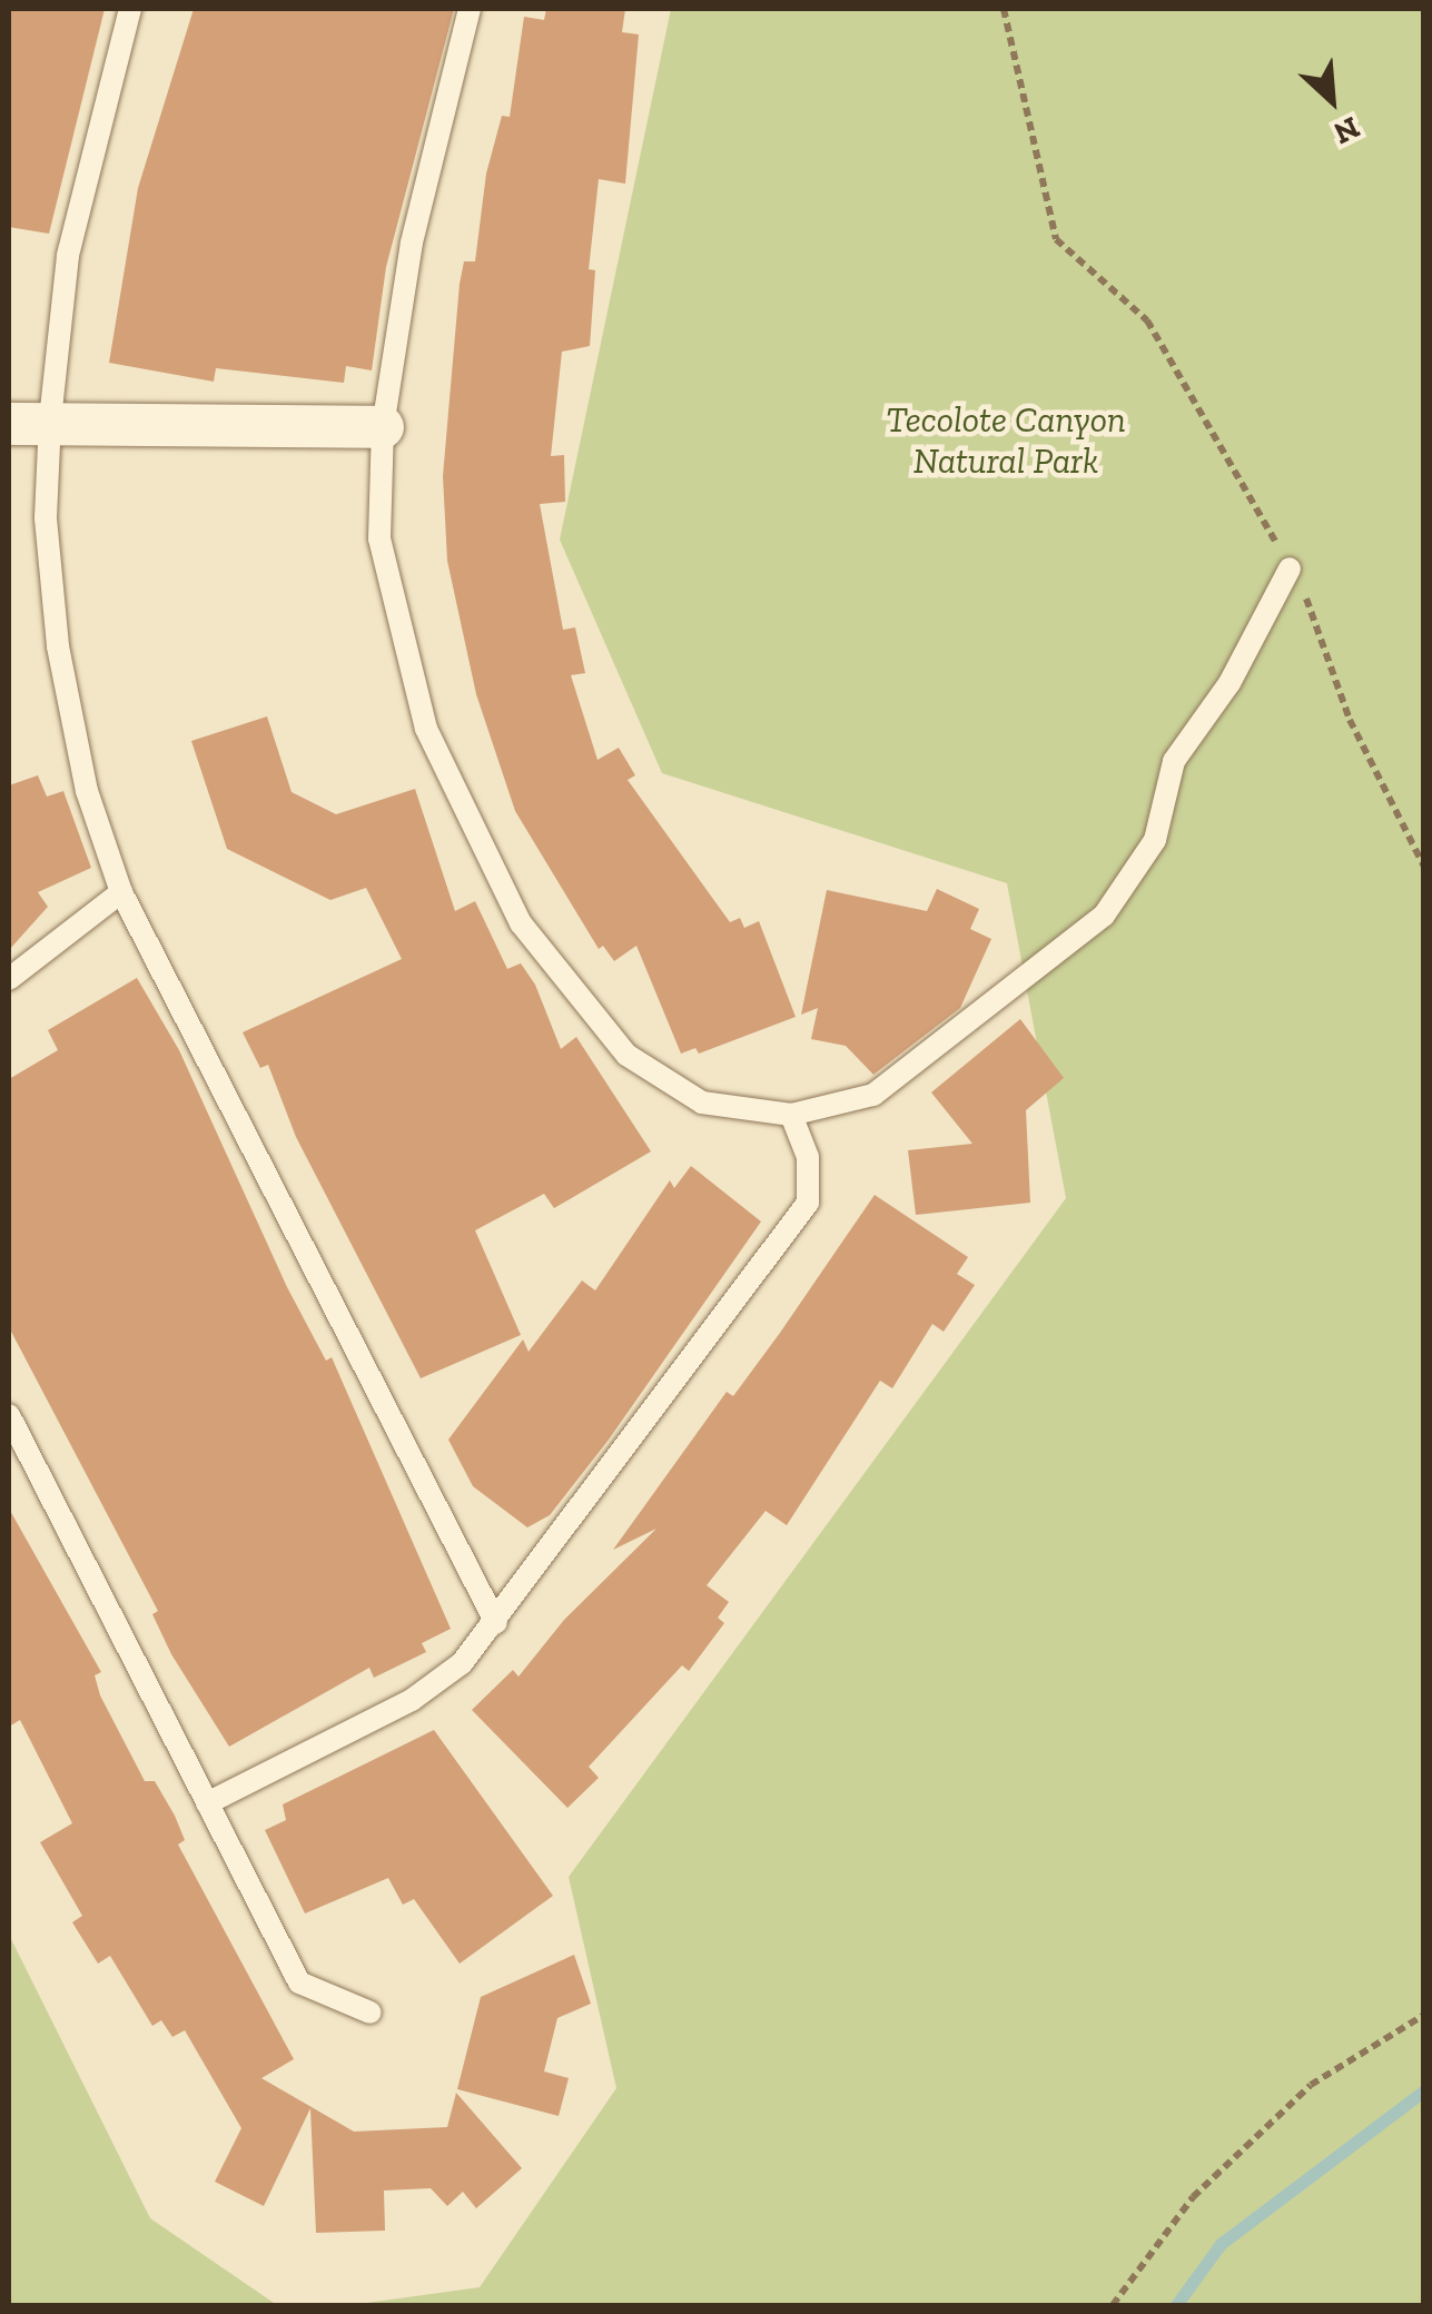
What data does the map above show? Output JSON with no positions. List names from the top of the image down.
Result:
{
  "parks": ["Tecolote Canyon Natural Park"],
  "north": "bottom right"
}
